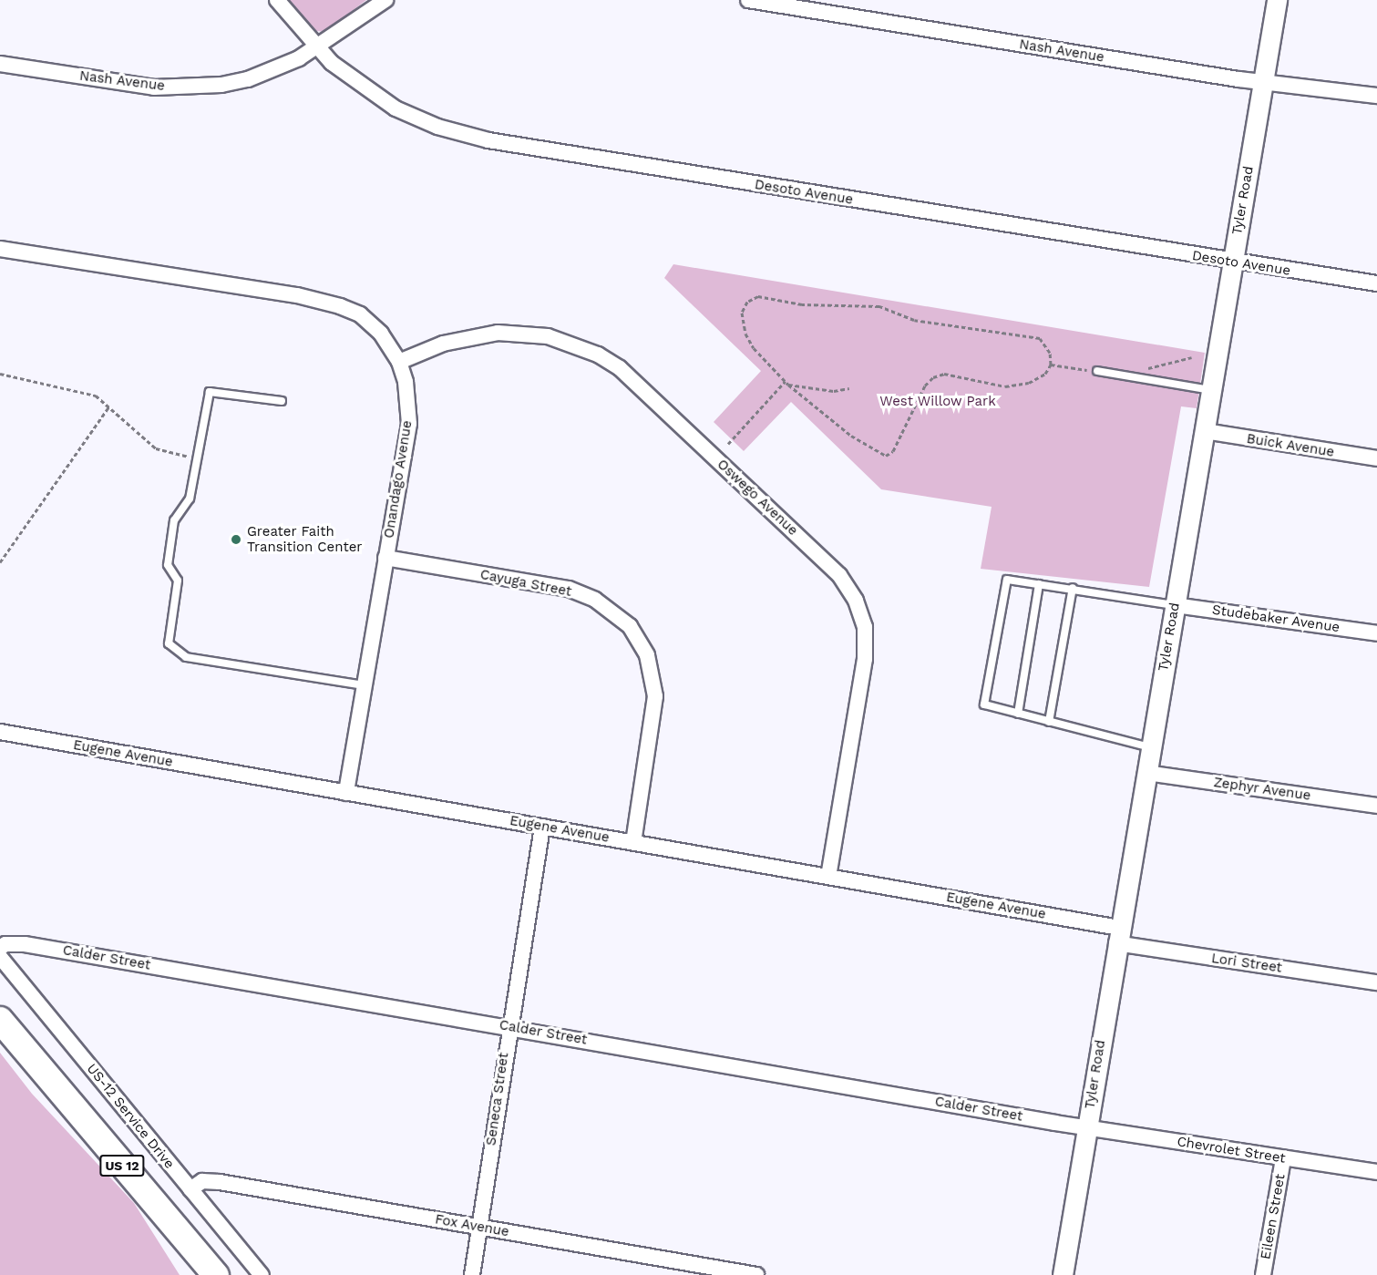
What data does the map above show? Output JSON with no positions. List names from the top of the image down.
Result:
{
  "streets": {
    "highway": ["US 12"],
    "street": [
      "Nash Avenue",
      "Desoto Avenue",
      "Tyler Road",
      "Buick Avenue",
      "Onandago Avenue",
      "Oswego Avenue",
      "Cayuga Street",
      "Studebaker Avenue",
      "Eugene Avenue",
      "Zephyr Avenue",
      "Calder Street",
      "Lori Street",
      "Seneca Street",
      "US-12 Service Drive",
      "Chevrolet Street",
      "Eileen Street",
      "Fox Avenue"
    ]
  },
  "crossings": [
    ["Nash Avenue", "Desoto Avenue"],
    ["Nash Avenue", "Tyler Road"],
    ["Desoto Avenue", "Tyler Road"],
    ["Tyler Road", "Buick Avenue"],
    ["Tyler Road", "Studebaker Avenue"],
    ["Tyler Road", "Eugene Avenue"],
    ["Tyler Road", "Zephyr Avenue"],
    ["Tyler Road", "Calder Street"],
    ["Tyler Road", "Lori Street"],
    ["Tyler Road", "Chevrolet Street"],
    ["Onandago Avenue", "Oswego Avenue"],
    ["Onandago Avenue", "Cayuga Street"],
    ["Onandago Avenue", "Eugene Avenue"],
    ["Oswego Avenue", "Eugene Avenue"],
    ["Cayuga Street", "Eugene Avenue"],
    ["Eugene Avenue", "Lori Street"],
    ["Eugene Avenue", "Seneca Street"],
    ["Calder Street", "Seneca Street"],
    ["Calder Street", "Chevrolet Street"],
    ["Seneca Street", "Fox Avenue"],
    ["US-12 Service Drive", "Fox Avenue"],
    ["Chevrolet Street", "Eileen Street"]
  ],
  "parks": ["West Willow Park"],
  "places": ["Greater Faith Transition Center"]
}
